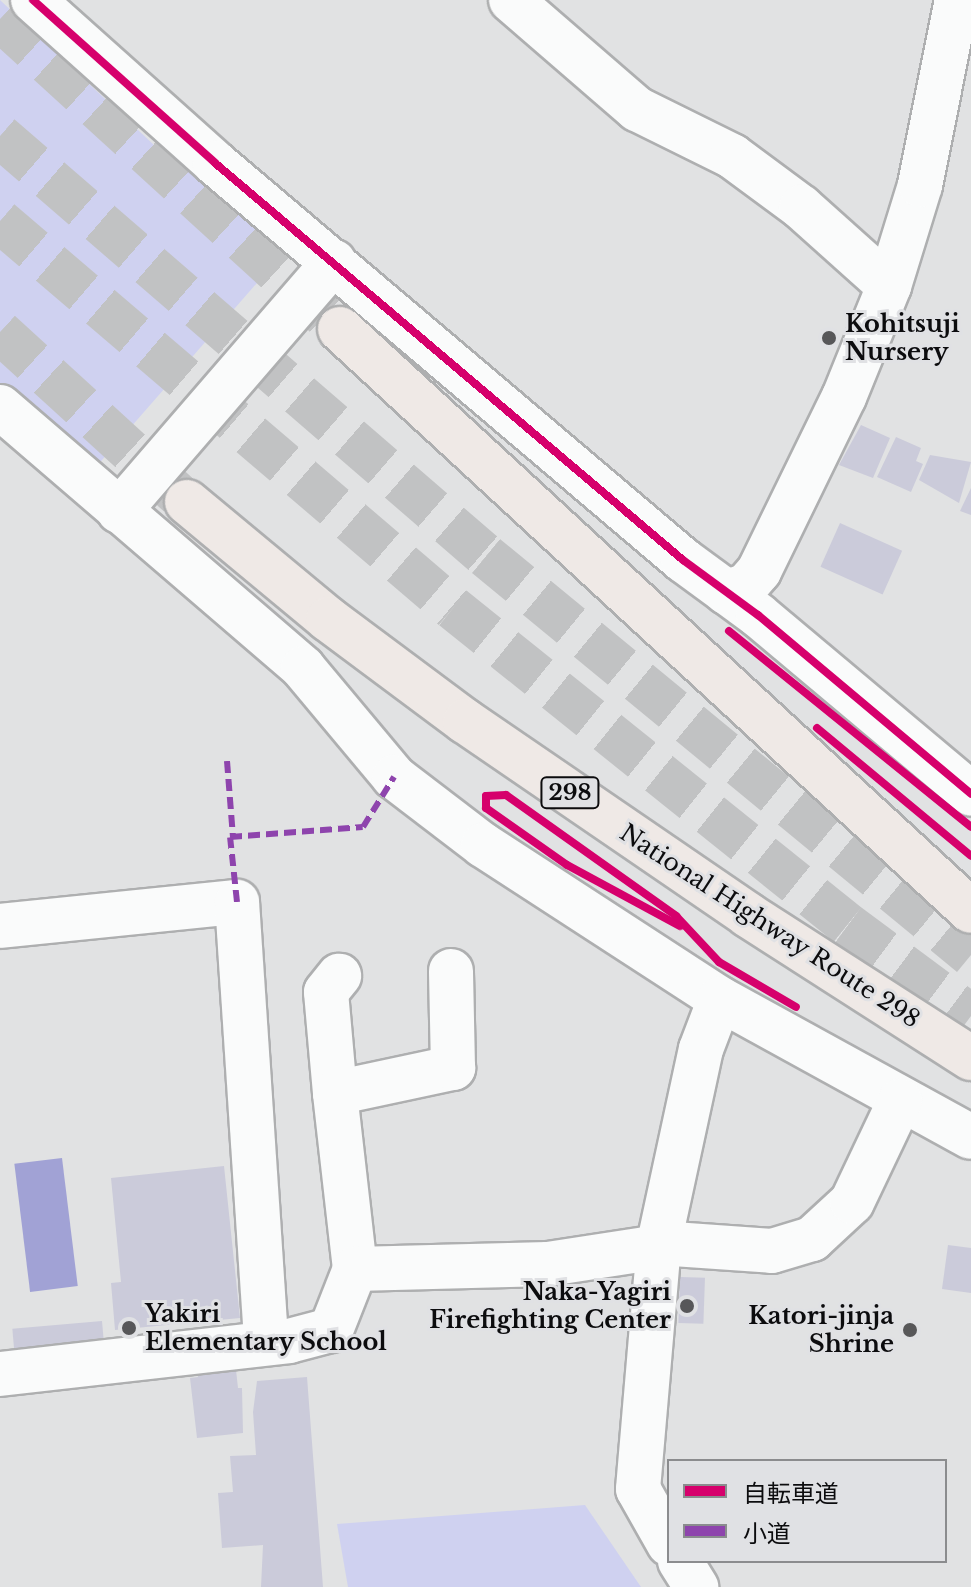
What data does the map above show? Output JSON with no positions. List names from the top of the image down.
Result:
{
  "streets": {
    "highway": ["298", "National Highway Route 298"]
  },
  "places": [
    "Kohitsuji Nursery",
    "Naka-Yagiri Firefighting Center",
    "Yakiri Elementary School",
    "Katori-jinja Shrine"
  ],
  "legend": ["自転車道", "小道"]
}
